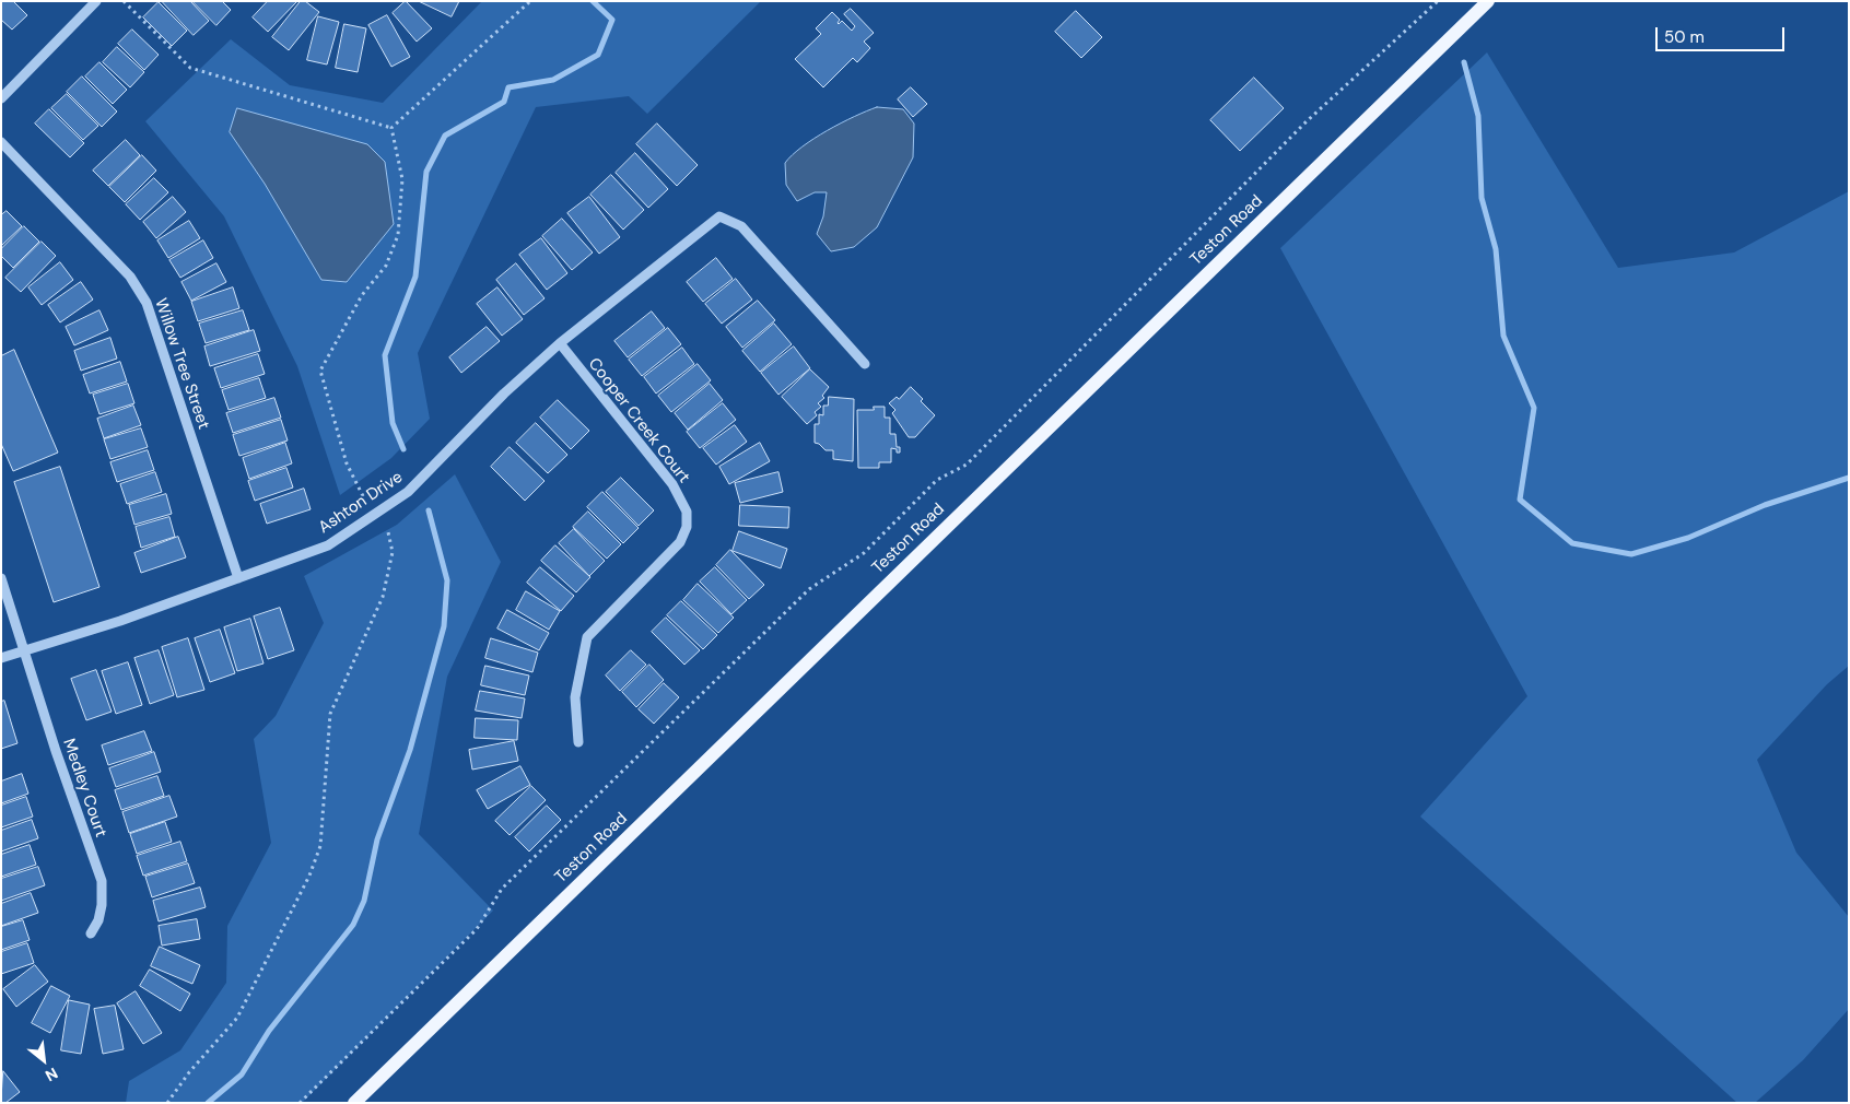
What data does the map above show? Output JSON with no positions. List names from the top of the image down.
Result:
{
  "streets": {
    "main road": ["Teston Road"],
    "street": [
      "Willow Tree Street",
      "Cooper Creek Court",
      "Ashton Drive",
      "Medley Court"
    ]
  },
  "crossings": [
    ["Willow Tree Street", "Ashton Drive"],
    ["Cooper Creek Court", "Ashton Drive"],
    ["Ashton Drive", "Medley Court"]
  ],
  "scale_bar": "50 m",
  "north": "bottom right"
}
